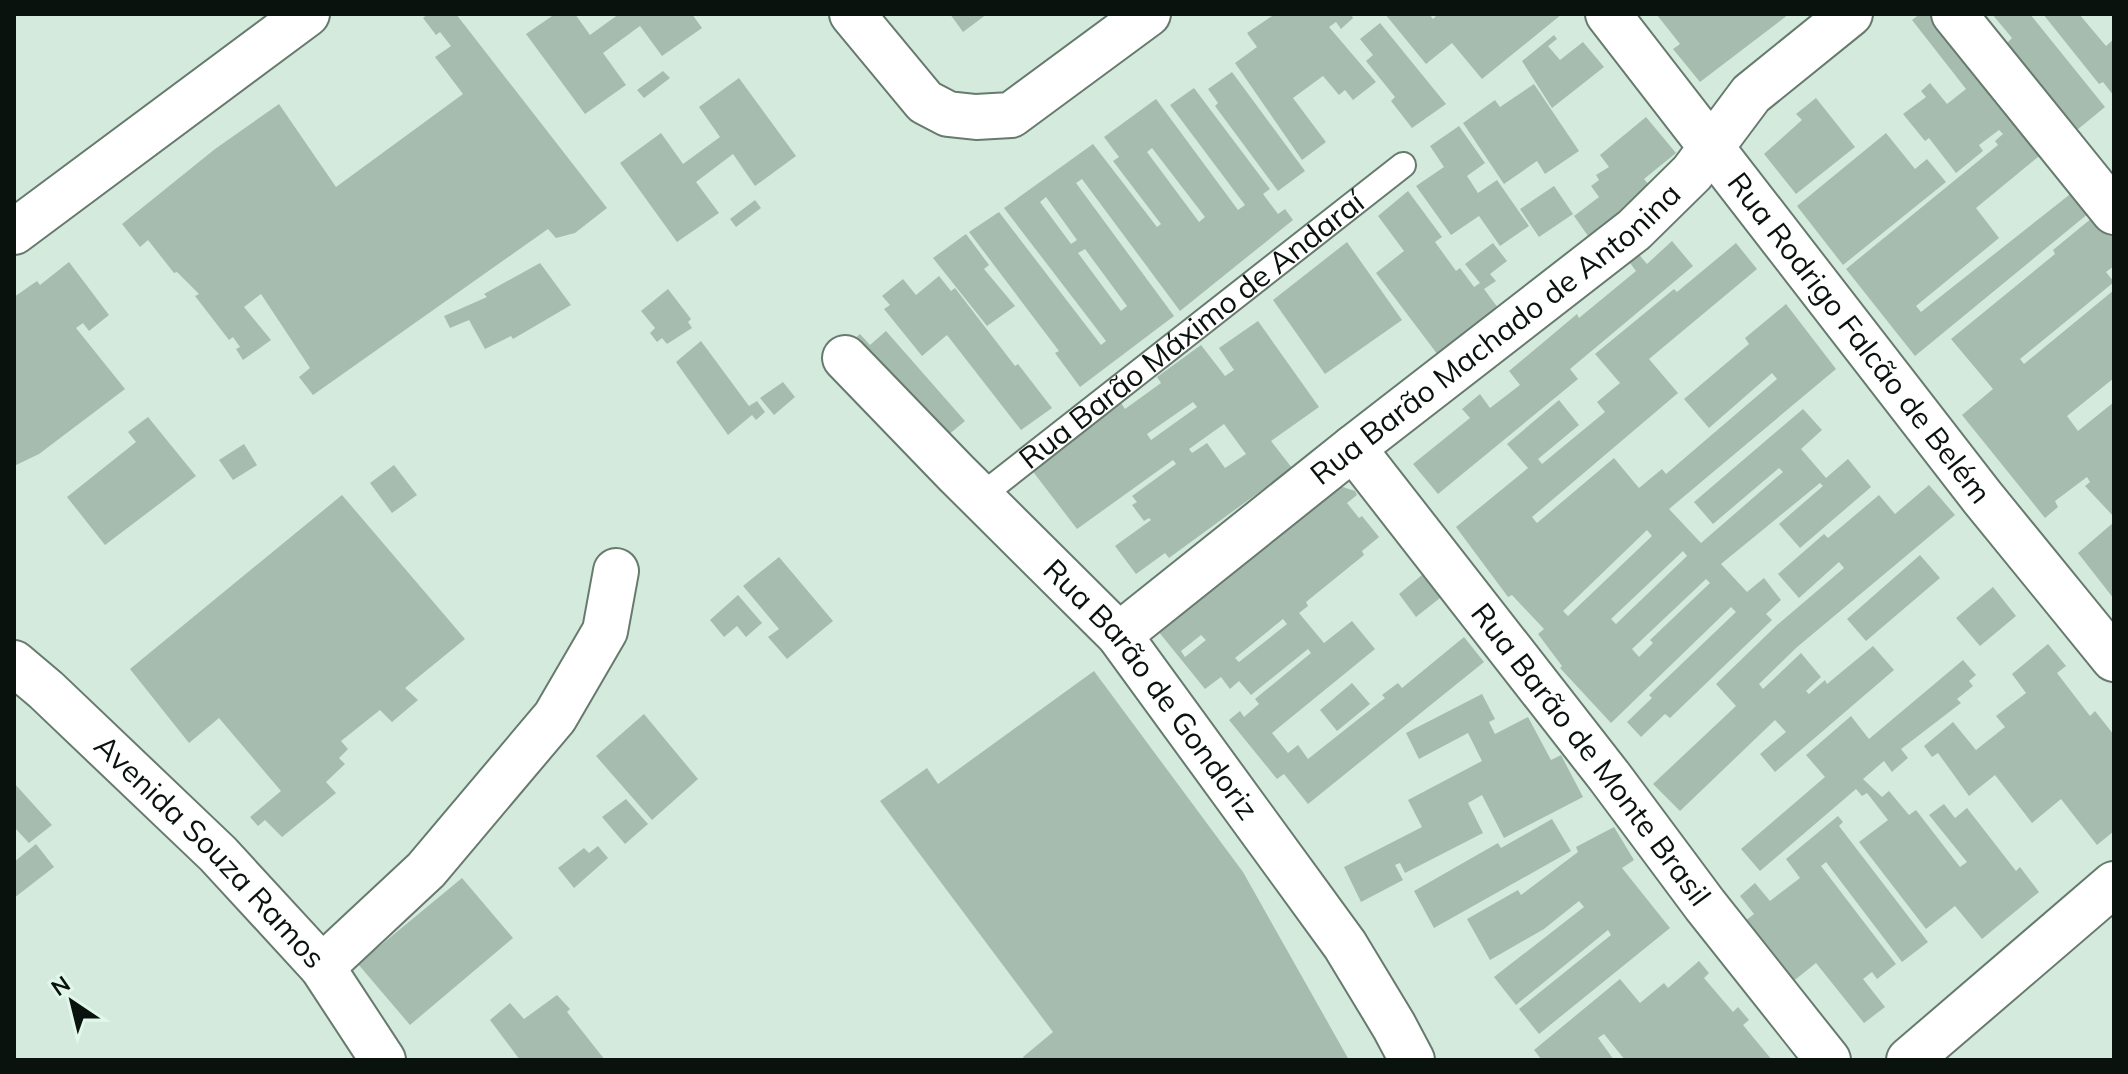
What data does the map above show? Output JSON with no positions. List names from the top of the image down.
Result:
{
  "streets": {
    "street": [
      "Rua Barão Machado de Antonina",
      "Rua Rodrigo Falcão de Belém",
      "Rua Barão de Gondoriz",
      "Rua Barão de Monte Brasil",
      "Avenida Souza Ramos"
    ],
    "lane": ["Rua Barão Máximo de Andaraí"]
  },
  "crossings": [
    ["Rua Barão Máximo de Andaraí", "Rua Barão de Gondoriz"],
    ["Rua Barão Machado de Antonina", "Rua Rodrigo Falcão de Belém"],
    ["Rua Barão Machado de Antonina", "Rua Barão de Gondoriz"],
    ["Rua Barão Machado de Antonina", "Rua Barão de Monte Brasil"]
  ],
  "north": "top left"
}
